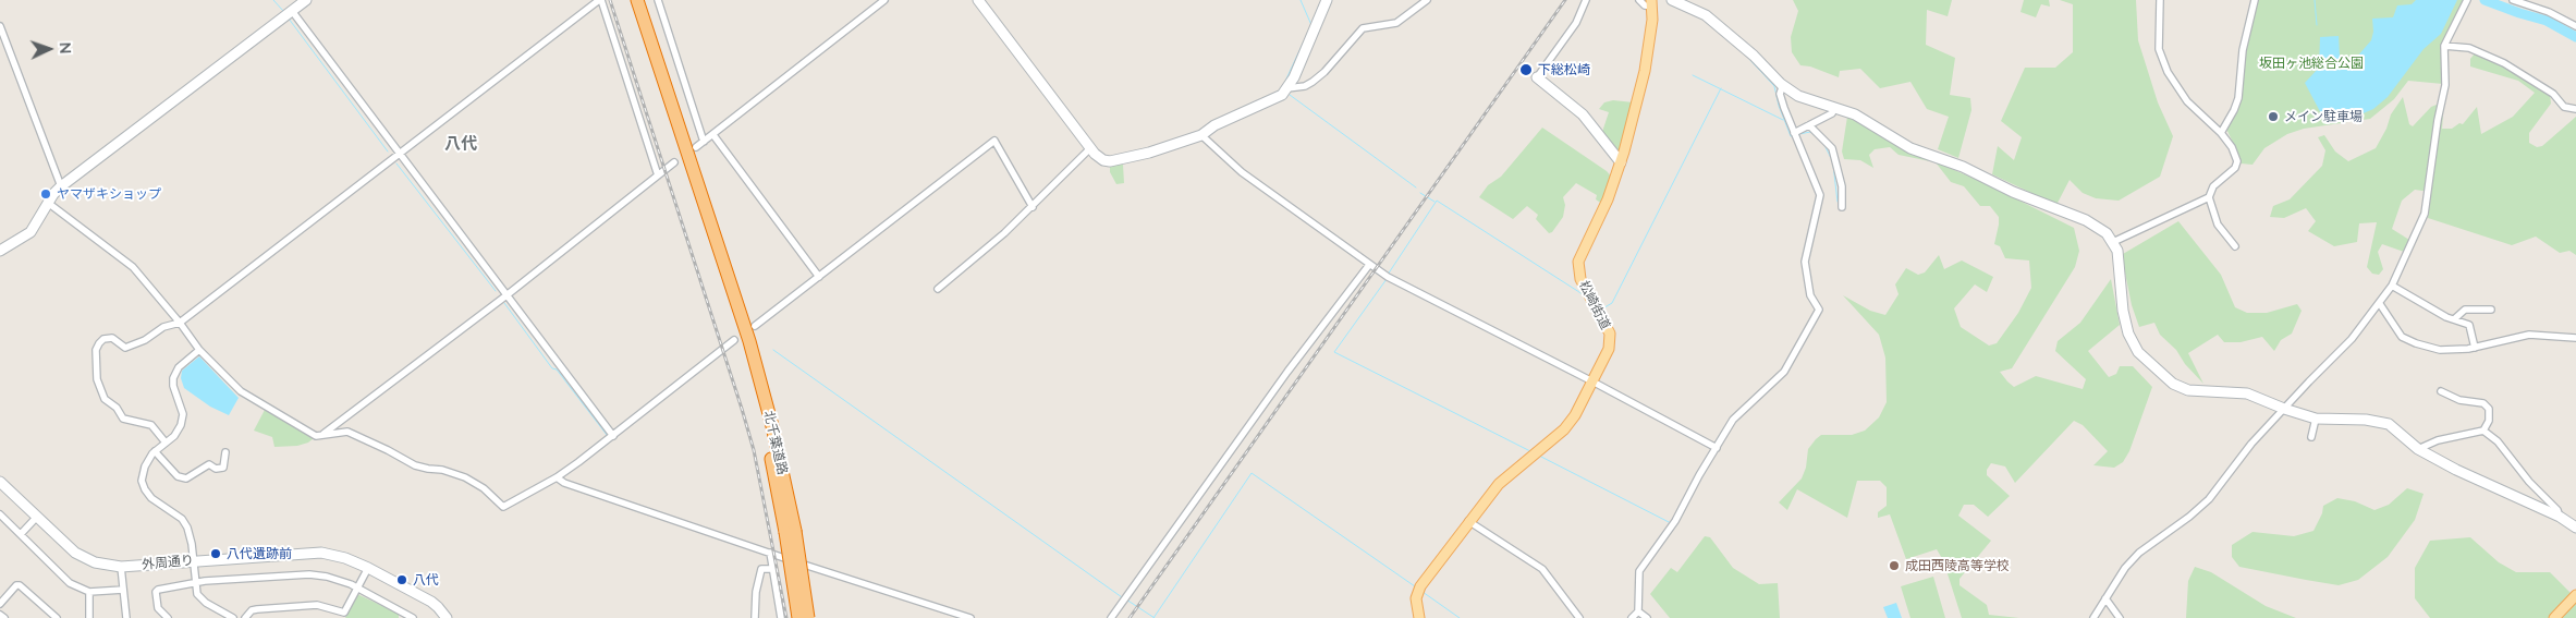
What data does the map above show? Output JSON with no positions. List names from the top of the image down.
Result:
{
  "streets": {
    "highway": ["北千葉道路"],
    "main road": ["松崎街道"],
    "street": ["外周通り"]
  },
  "districts": ["八代"],
  "parks": ["坂田ヶ池総合公園"],
  "places": [
    "下総松崎",
    "メイン駐車場",
    "ヤマザキショップ",
    "八代遺跡前",
    "成田西陵高等学校",
    "八代"
  ],
  "north": "right"
}
